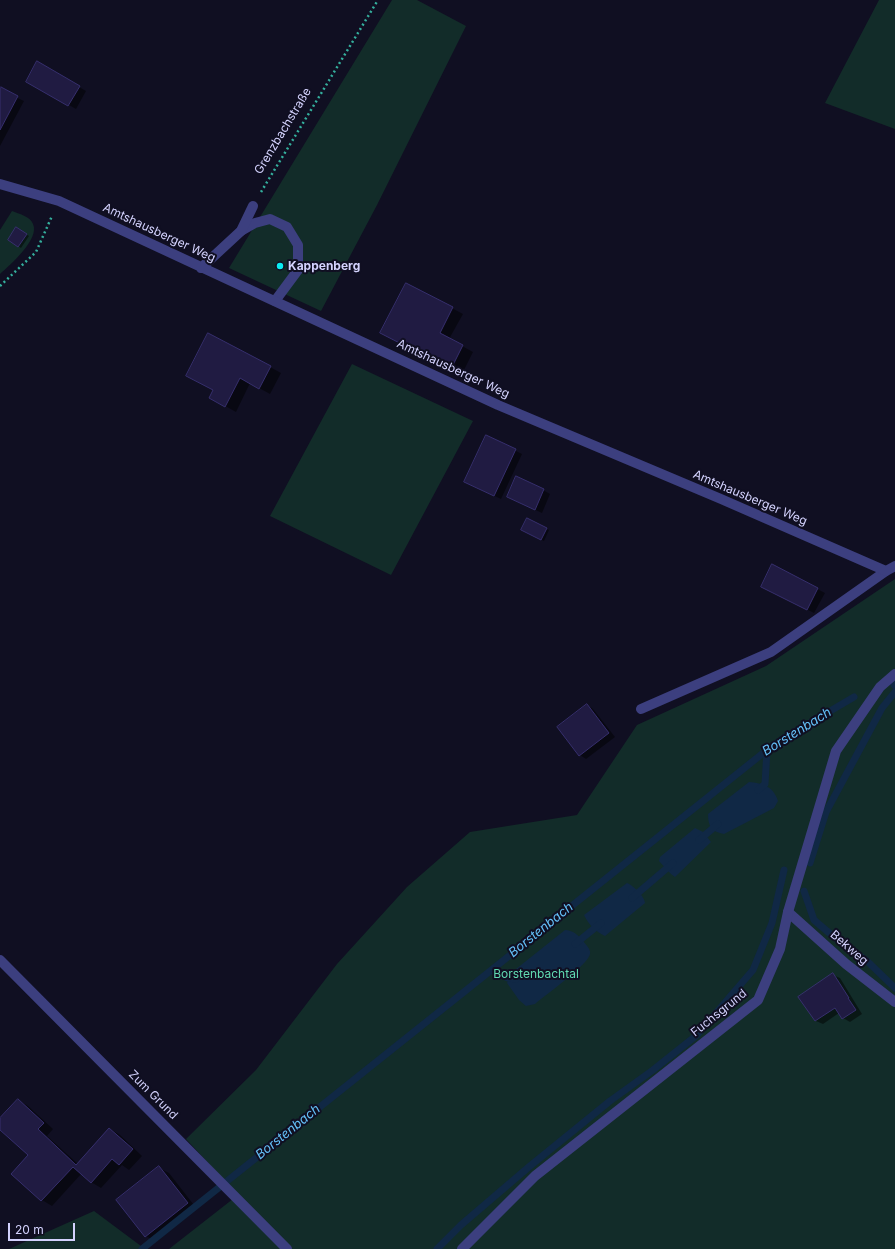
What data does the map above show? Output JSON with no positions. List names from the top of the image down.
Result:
{
  "streets": {
    "street": [
      "Amtshausberger Weg",
      "Bekweg",
      "Fuchsgrund",
      "Zum Grund"
    ],
    "path": ["Grenzbachstraße"]
  },
  "crossings": [
    ["Bekweg", "Fuchsgrund"]
  ],
  "water": ["Borstenbach"],
  "parks": ["Borstenbachtal"],
  "places": ["Kappenberg"],
  "scale_bar": "20 m"
}
